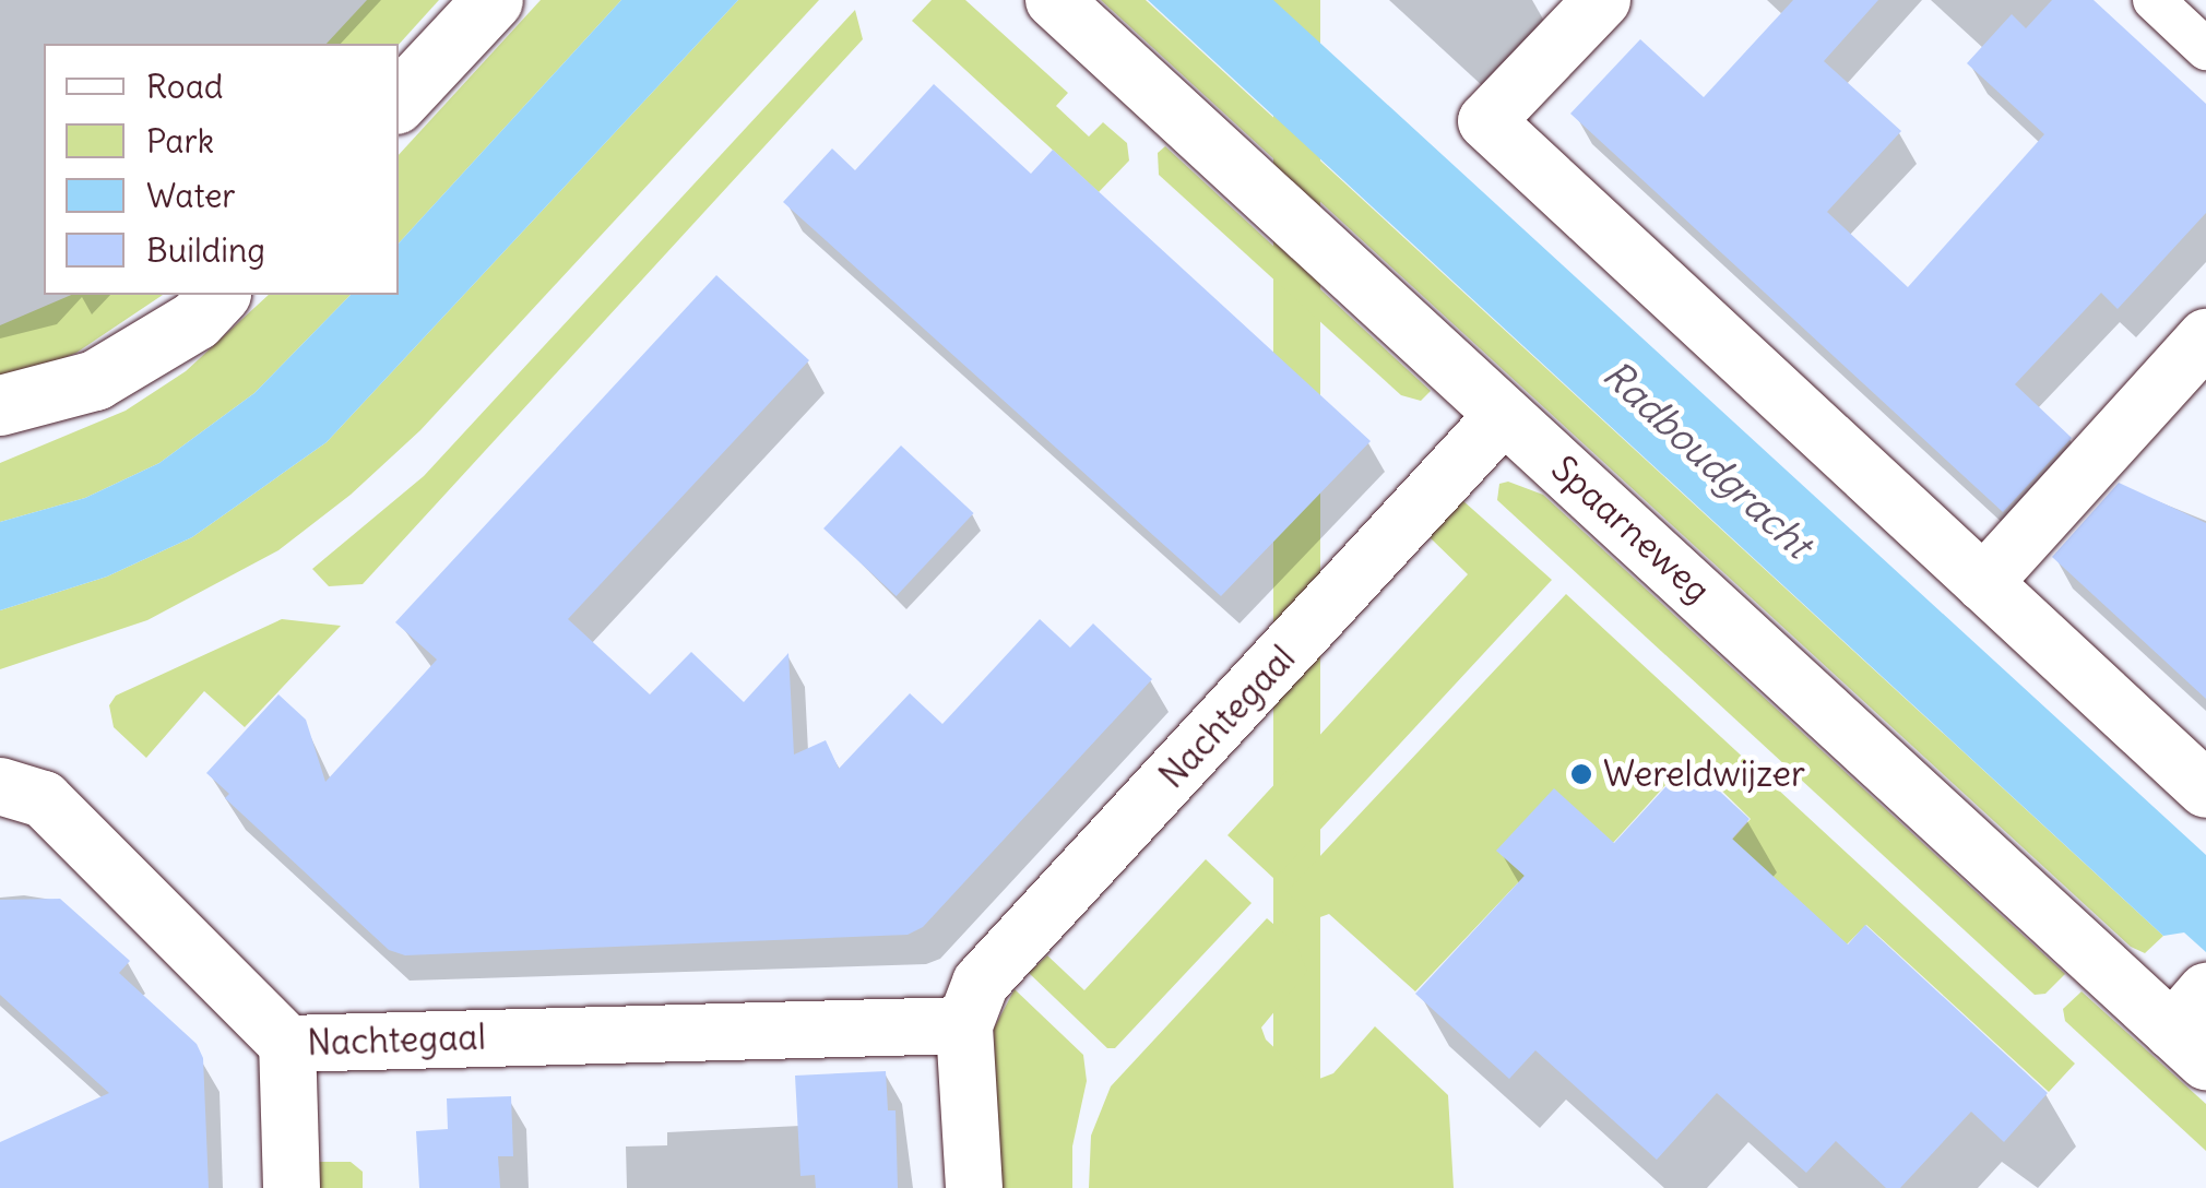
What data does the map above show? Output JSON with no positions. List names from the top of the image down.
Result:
{
  "streets": {
    "street": ["Spaarneweg", "Nachtegaal"]
  },
  "crossings": [
    ["Spaarneweg", "Nachtegaal"]
  ],
  "water": ["Radboudgracht"],
  "places": ["Wereldwijzer"],
  "legend": [
    "Road",
    "Park",
    "Water",
    "Building"
  ]
}
